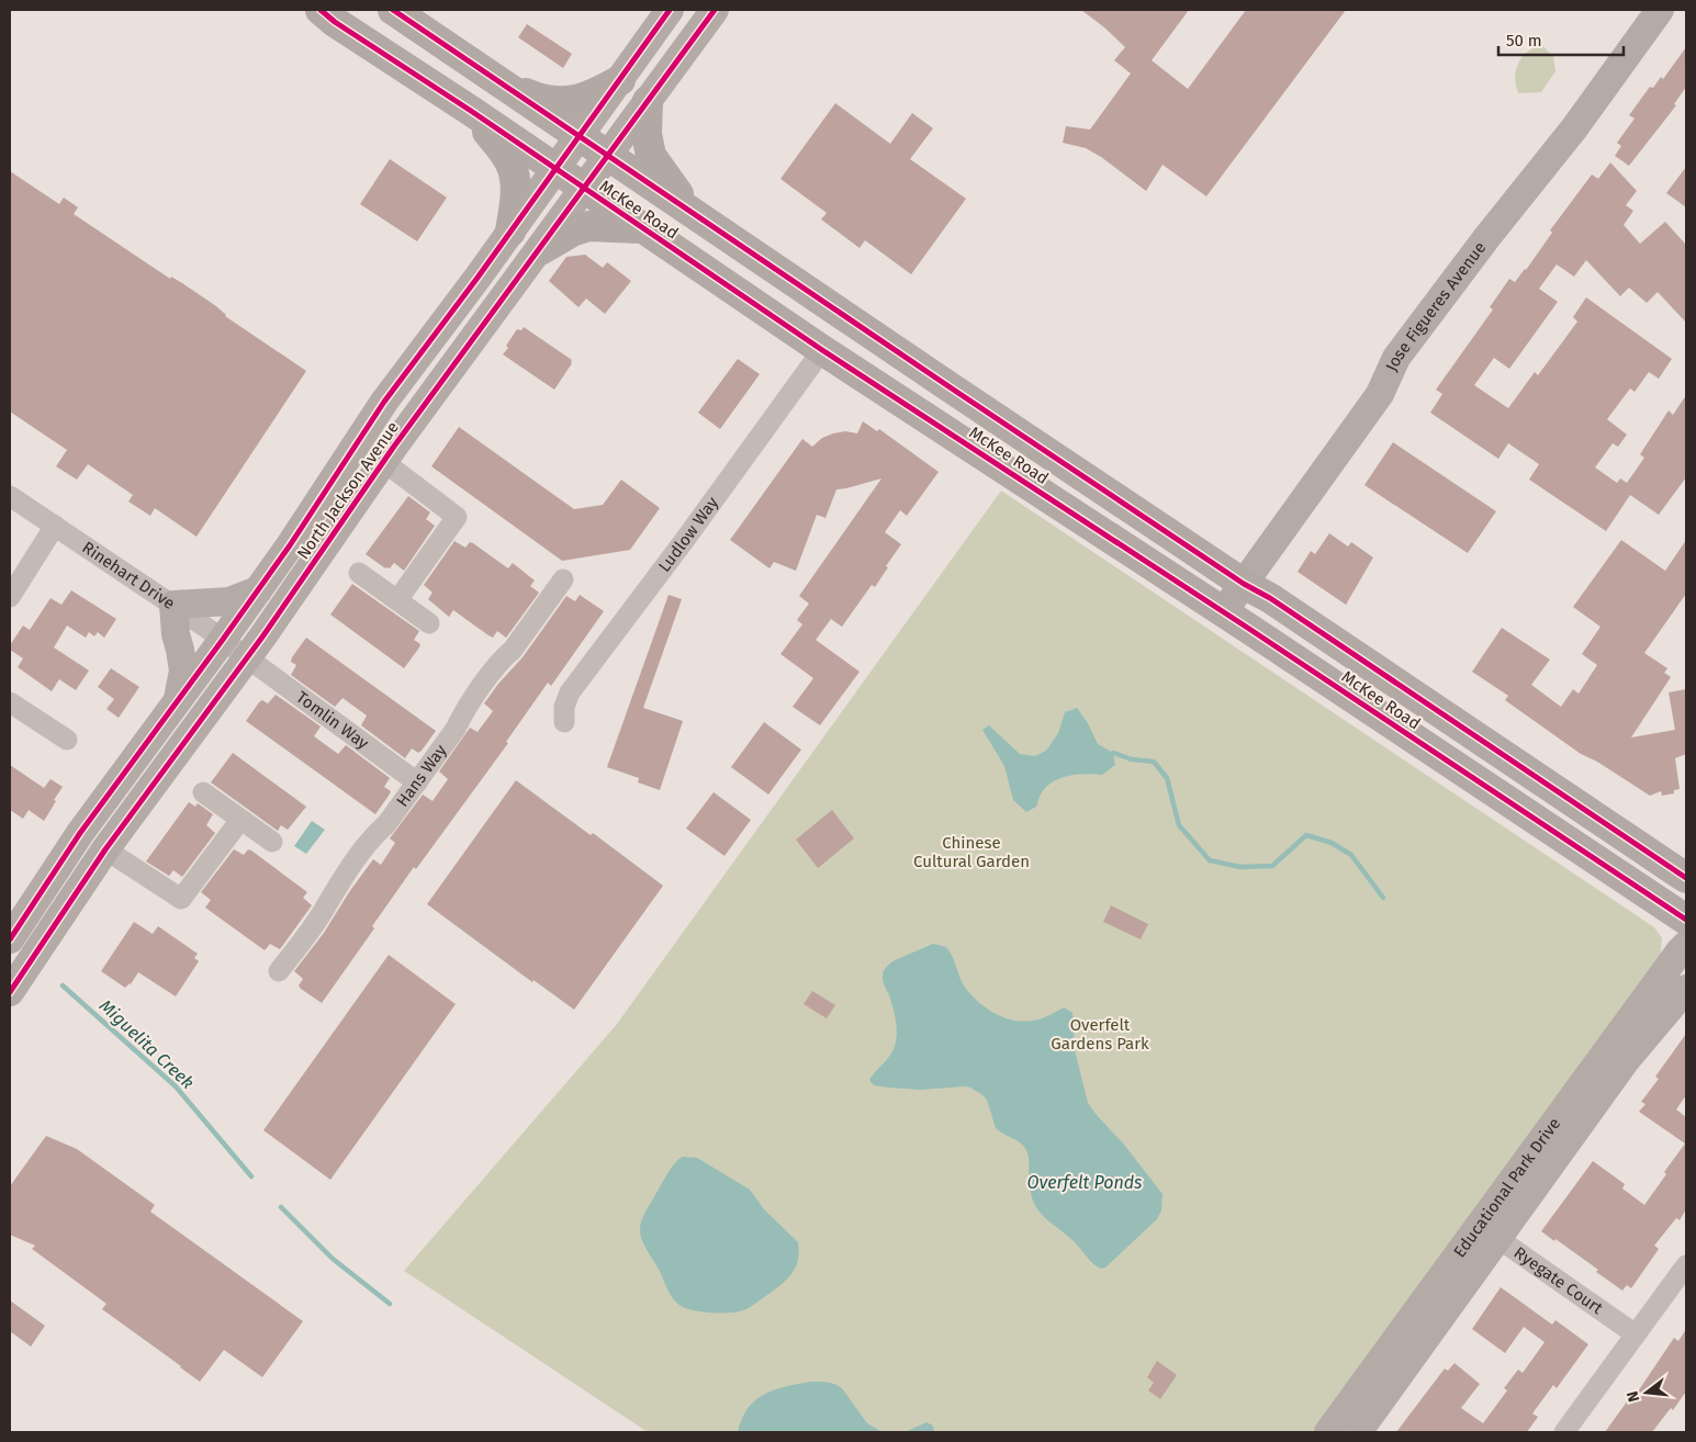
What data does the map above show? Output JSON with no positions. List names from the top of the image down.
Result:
{
  "streets": {
    "main road": [
      "McKee Road",
      "Jose Figueres Avenue",
      "North Jackson Avenue",
      "Educational Park Drive"
    ],
    "street": [
      "Ludlow Way",
      "Rinehart Drive",
      "Tomlin Way",
      "Hans Way",
      "Ryegate Court"
    ]
  },
  "crossings": [
    ["McKee Road", "Jose Figueres Avenue"],
    ["McKee Road", "North Jackson Avenue"],
    ["McKee Road", "Ludlow Way"],
    ["North Jackson Avenue", "Rinehart Drive"],
    ["North Jackson Avenue", "Tomlin Way"],
    ["Rinehart Drive", "Tomlin Way"],
    ["Tomlin Way", "Hans Way"],
    ["Educational Park Drive", "Ryegate Court"]
  ],
  "water": ["Miguelita Creek", "Overfelt Ponds"],
  "parks": ["Chinese Cultural Garden", "Overfelt Gardens Park"],
  "scale_bar": "50 m",
  "north": "left"
}
